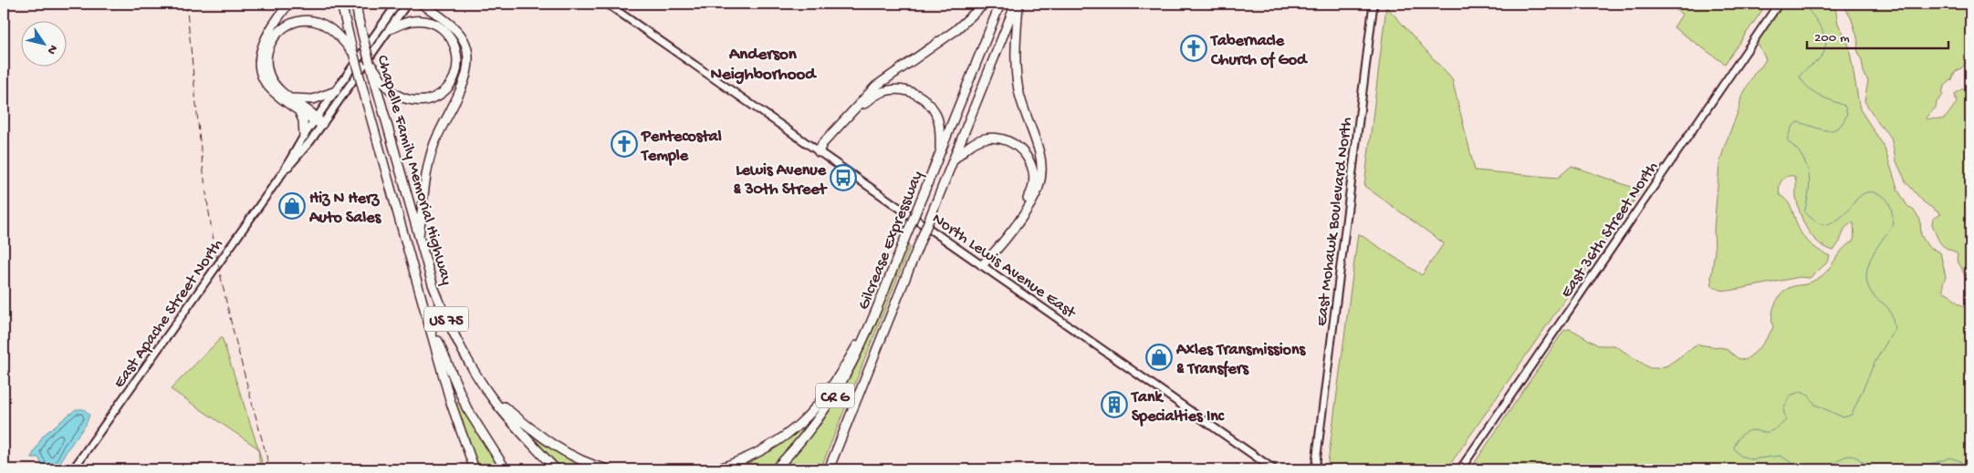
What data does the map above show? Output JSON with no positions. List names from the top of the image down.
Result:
{
  "streets": {
    "highway": [
      "Chapelle Family Memorial Highway",
      "Gilcrease Expressway",
      "US 75",
      "CR G"
    ],
    "main road": [
      "East Mohawk Boulevard North",
      "East 36th Street North",
      "North Lewis Avenue East",
      "East Apache Street North"
    ]
  },
  "districts": ["Anderson Neighborhood"],
  "places": {
    "church": ["Tabernacle Church of God", "Pentecostal Temple"],
    "bus stop": ["Lewis Avenue & 30th Street"],
    "shop": ["Hiz N Herz Auto Sales", "Axles Transmissions & Transfers"],
    "building": ["Tank Specialties Inc"]
  },
  "scale_bar": "200 m",
  "north": "bottom right"
}
